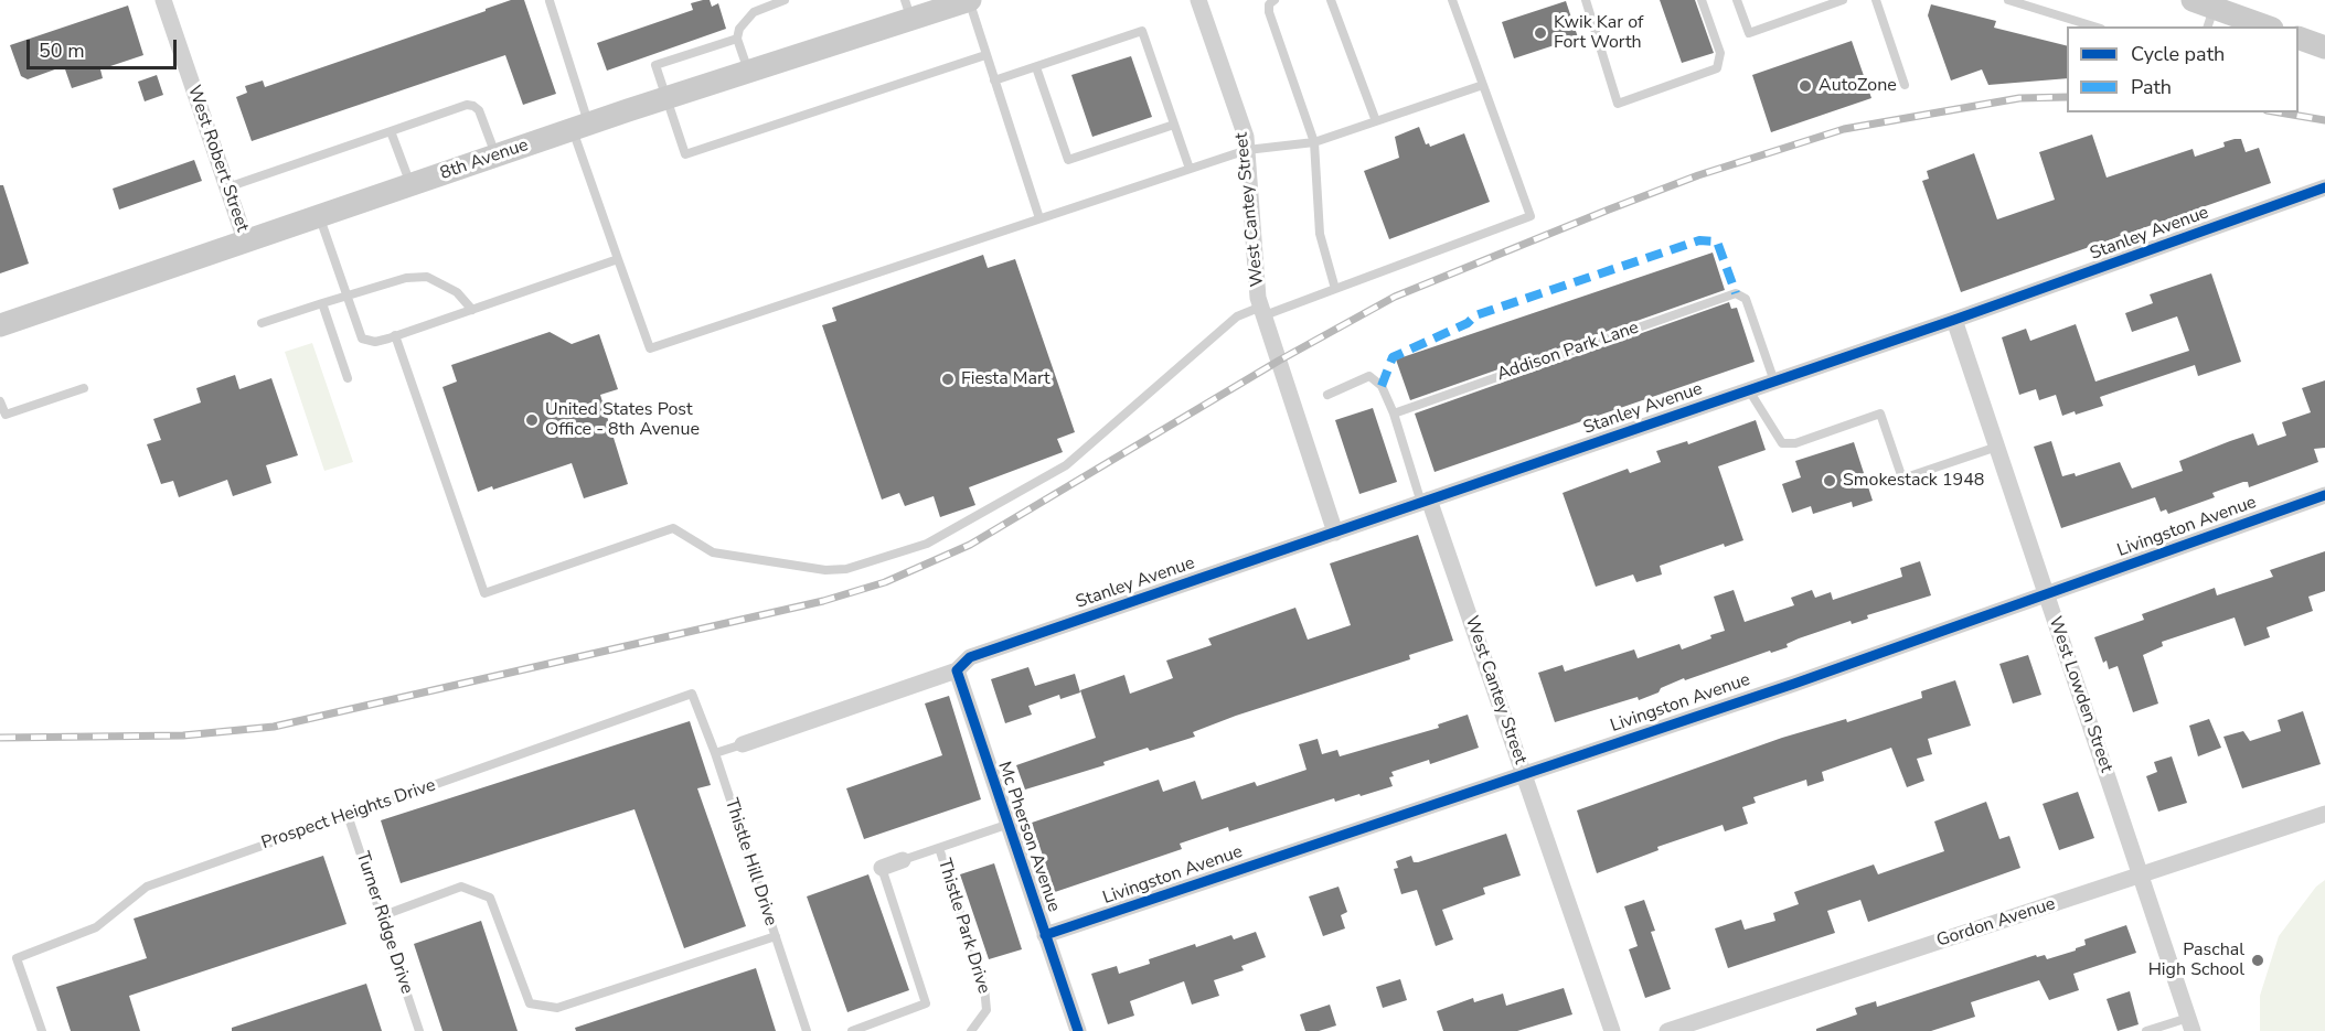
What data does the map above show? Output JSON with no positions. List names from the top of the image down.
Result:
{
  "streets": {
    "main road": ["8th Avenue"],
    "street": [
      "West Robert Street",
      "West Cantey Street",
      "Stanley Avenue",
      "Livingston Avenue",
      "West Lowden Street",
      "Mc Pherson Avenue",
      "Gordon Avenue"
    ],
    "lane": [
      "Addison Park Lane",
      "Prospect Heights Drive",
      "Thistle Hill Drive",
      "Turner Ridge Drive",
      "Thistle Park Drive"
    ]
  },
  "crossings": [
    ["West Robert Street", "8th Avenue"],
    ["West Cantey Street", "Stanley Avenue"],
    ["West Cantey Street", "Livingston Avenue"],
    ["Stanley Avenue", "Addison Park Lane"],
    ["Stanley Avenue", "West Lowden Street"],
    ["Stanley Avenue", "Mc Pherson Avenue"],
    ["Livingston Avenue", "West Lowden Street"],
    ["Livingston Avenue", "Mc Pherson Avenue"],
    ["West Lowden Street", "Gordon Avenue"],
    ["Prospect Heights Drive", "Thistle Hill Drive"],
    ["Prospect Heights Drive", "Turner Ridge Drive"],
    ["Mc Pherson Avenue", "Thistle Park Drive"]
  ],
  "places": [
    "Kwik Kar of Fort Worth",
    "AutoZone",
    "Fiesta Mart",
    "United States Post Office - 8th Avenue",
    "Smokestack 1948",
    "Paschal High School"
  ],
  "legend": ["Cycle path", "Path"],
  "scale_bar": "50 m"
}
